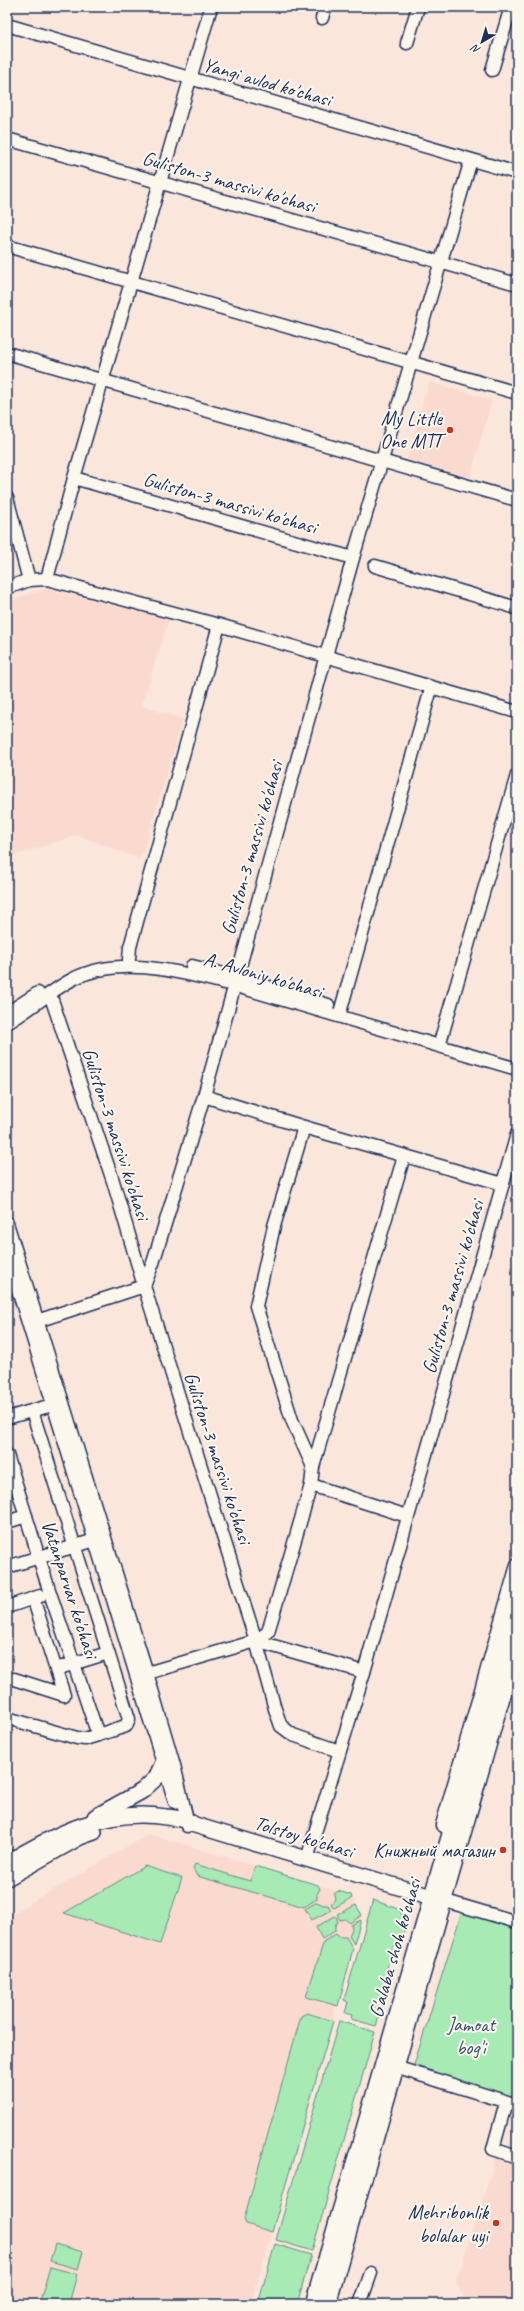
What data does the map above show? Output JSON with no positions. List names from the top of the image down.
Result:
{
  "streets": {
    "main road": ["Tolstoy ko'chasi", "G'alaba shoh ko'chasi"],
    "street": [
      "Yangi avlod ko'chasi",
      "Guliston-3 massivi ko'chasi",
      "A. Avloniy ko'chasi",
      "Vatanparvar ko'chasi"
    ]
  },
  "crossings": [
    ["Yangi avlod ko'chasi", "Guliston-3 massivi ko'chasi"],
    ["Guliston-3 massivi ko'chasi", "A. Avloniy ko'chasi"],
    ["Guliston-3 massivi ko'chasi", "Tolstoy ko'chasi"],
    ["Tolstoy ko'chasi", "G'alaba shoh ko'chasi"]
  ],
  "parks": ["Jamoat bog'i"],
  "places": ["My Little One MTT", "Книжный магазин", "Mehribonlik bolalar uyi"],
  "north": "bottom left"
}
